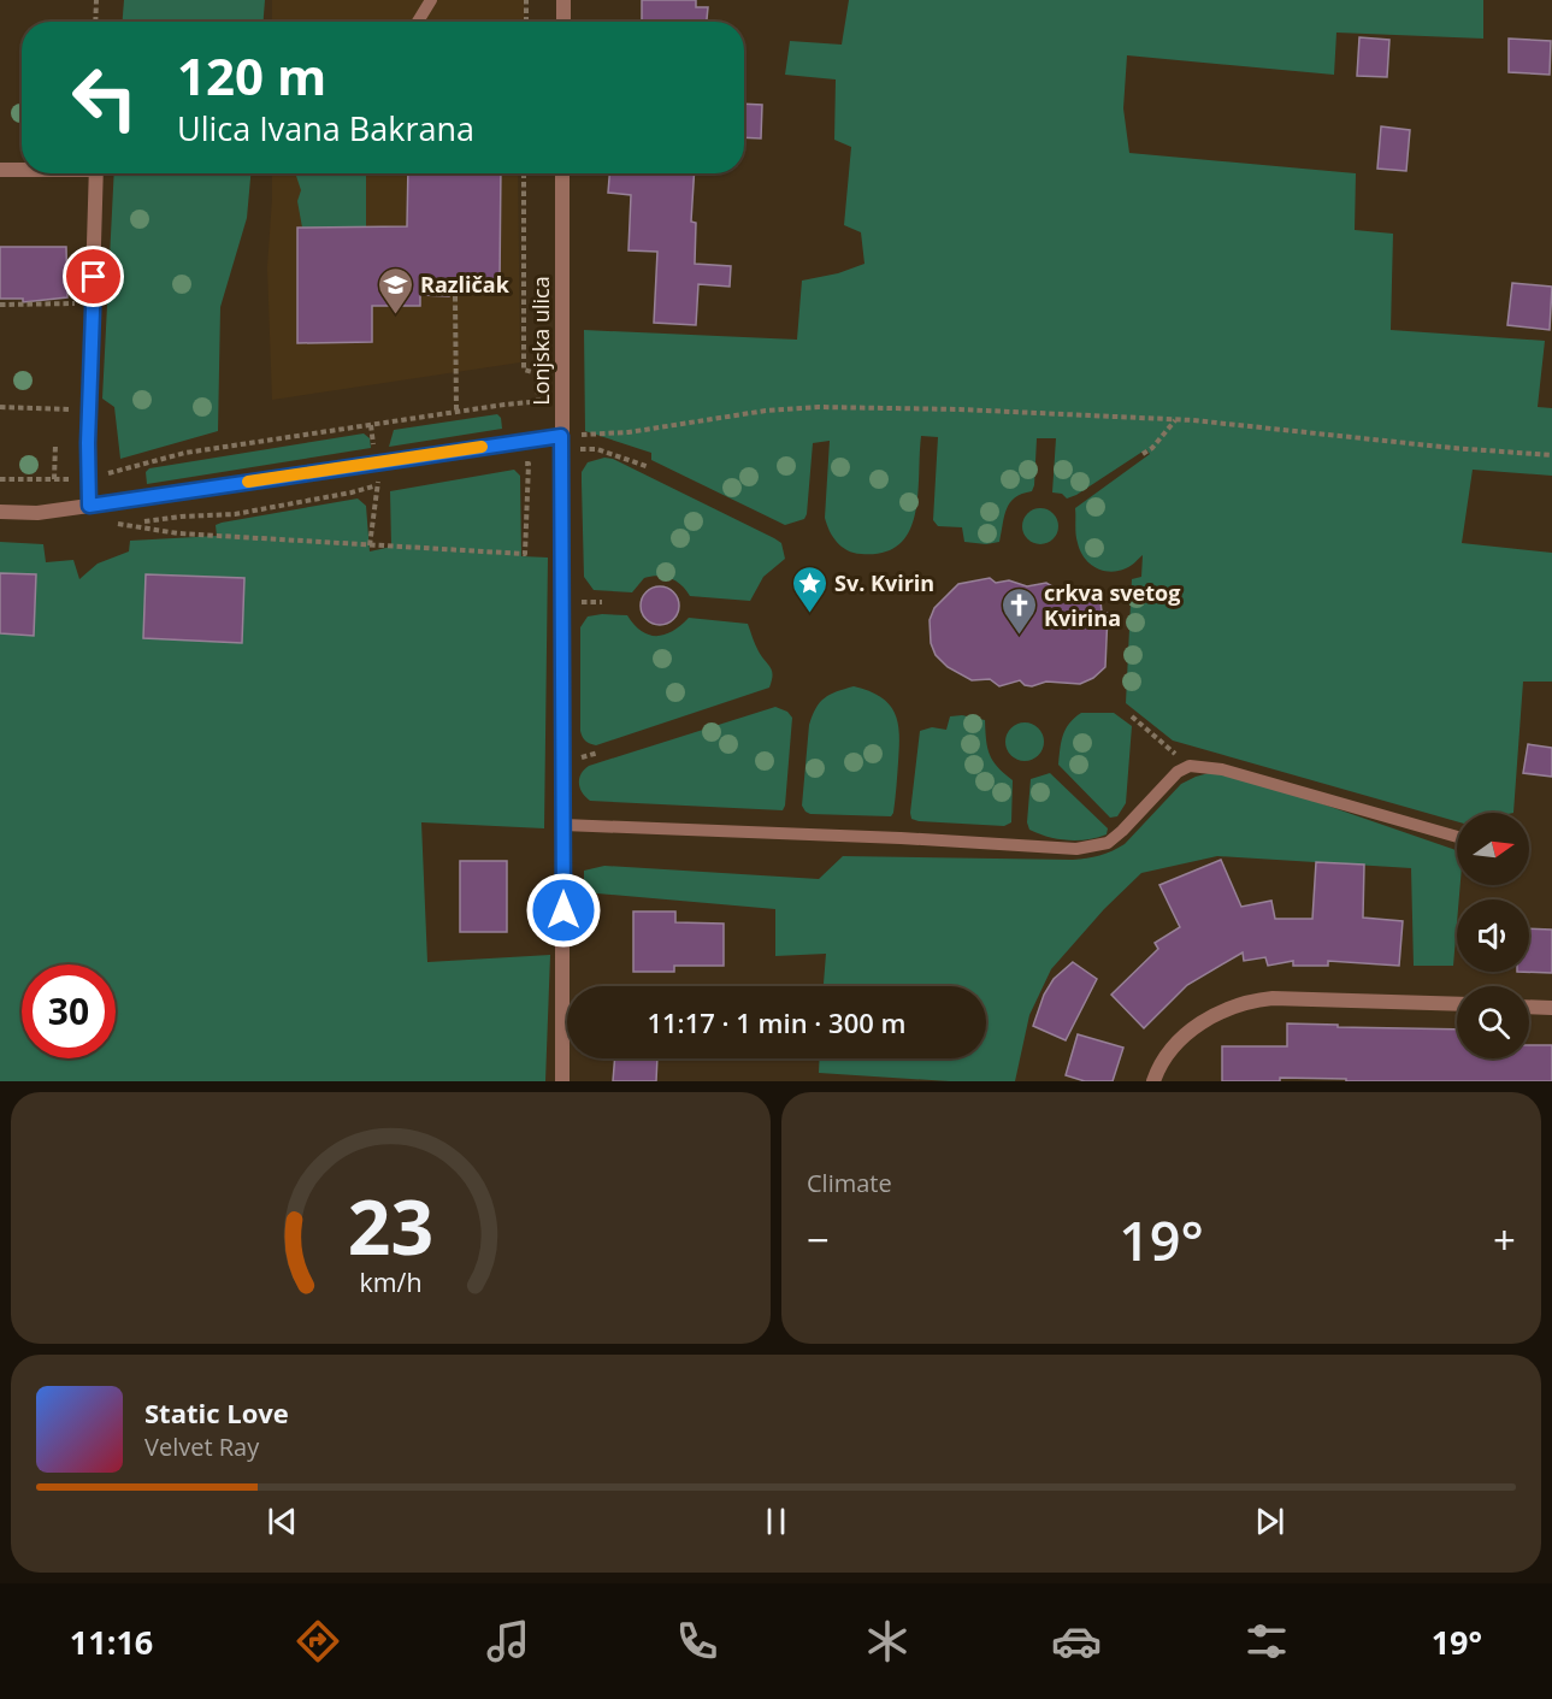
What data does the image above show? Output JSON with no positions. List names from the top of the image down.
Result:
{
  "streets": {
    "street": ["Lonjska ulica"]
  },
  "places": {
    "school or university": ["Različak"],
    "place": ["Sv. Kvirin"],
    "church": ["crkva svetog Kvirina"]
  },
  "north": "right",
  "page": {
    "turn": ["120 m", "Ulica Ivana Bakrana"],
    "limit": "30",
    "trip": "11:17 · 1 min · 300 m",
    "tile": "Climate",
    "heat": ["−", "19°", "+"],
    "song": ["Static Love", "Velvet Ray"],
    "tabs": ["11:16", "19°"],
    "gauge": ["23", "km/h"]
  }
}
